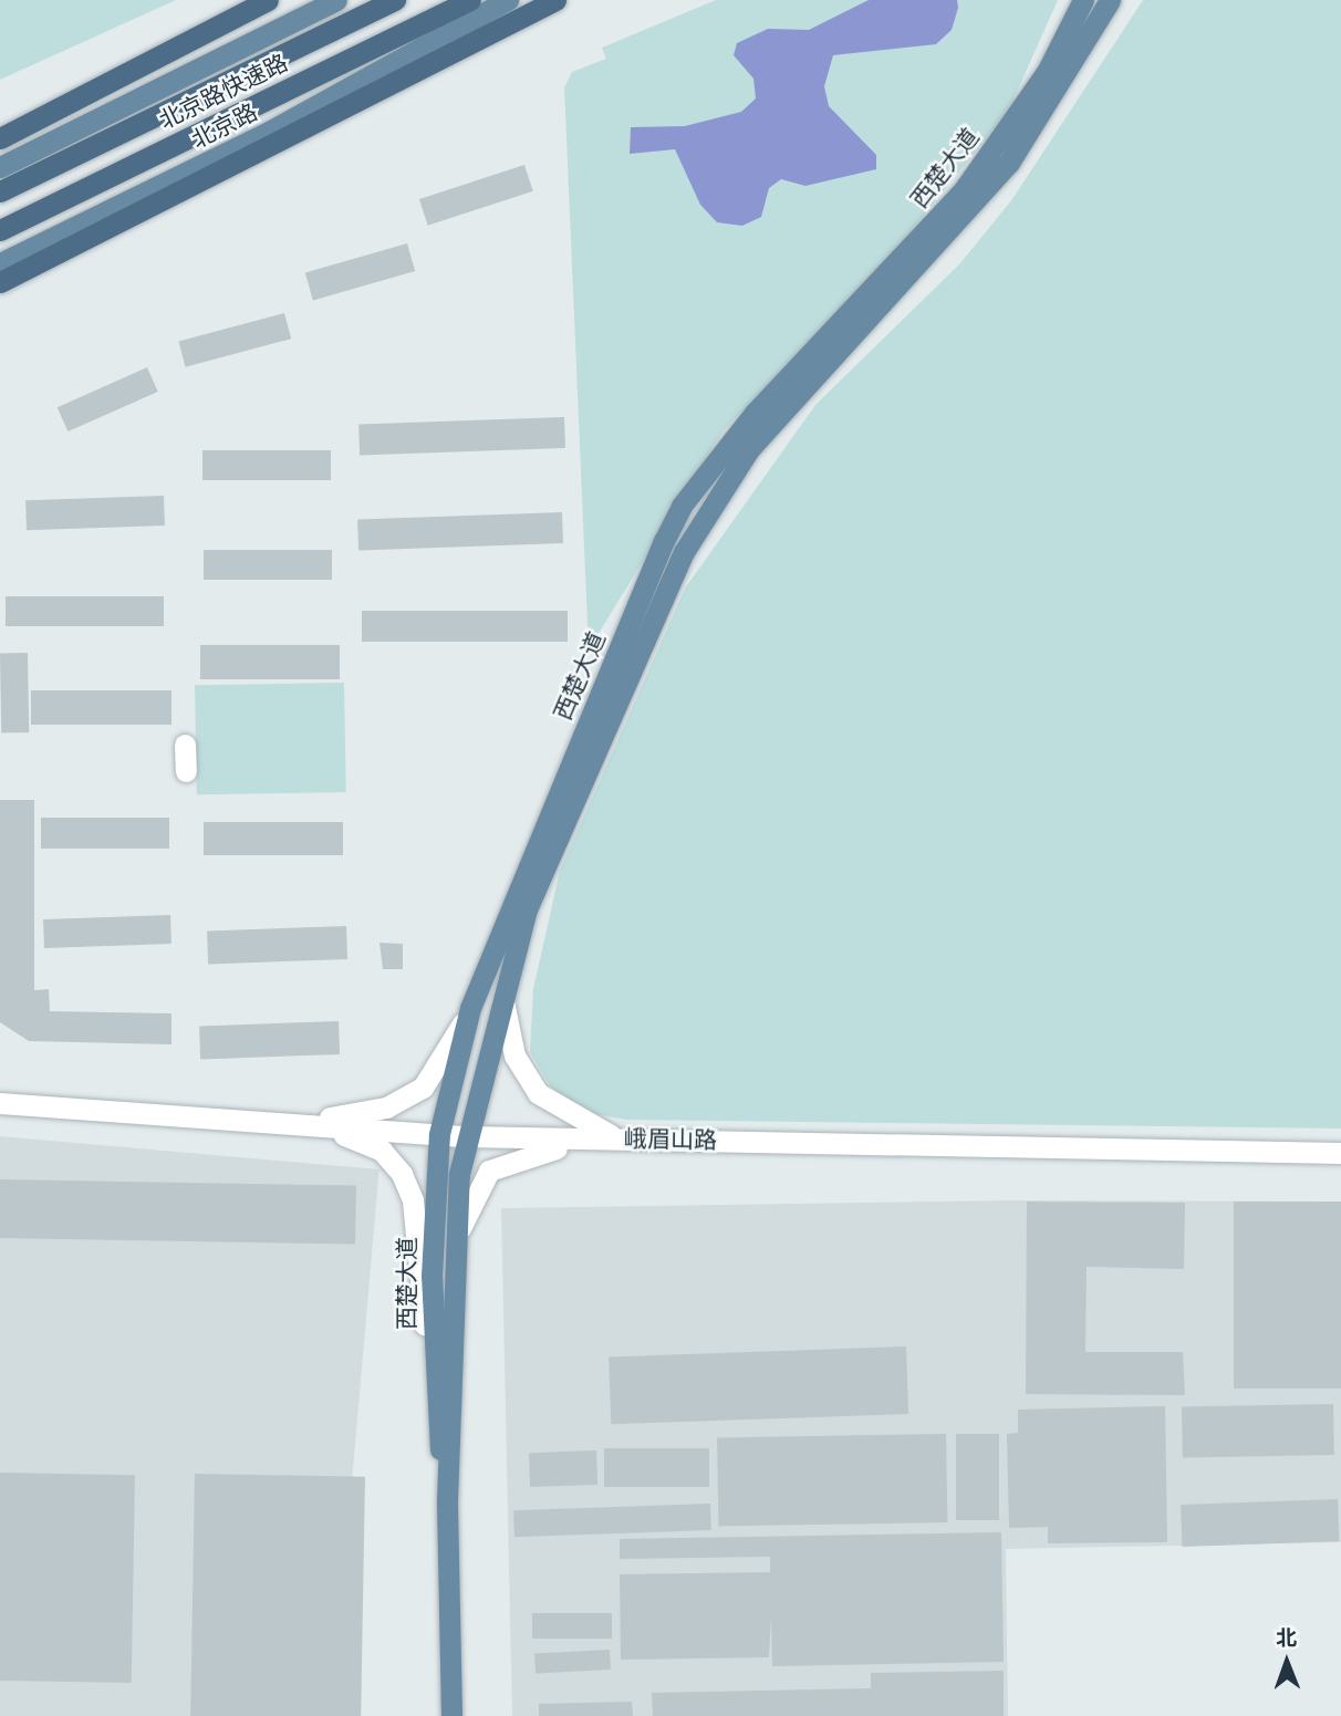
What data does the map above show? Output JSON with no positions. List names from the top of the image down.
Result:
{
  "streets": {
    "highway": ["北京路快速路"],
    "main road": ["北京路", "西楚大道"],
    "street": ["峨眉山路"]
  },
  "crossings": [
    ["西楚大道", "峨眉山路"]
  ],
  "north": "top"
}
